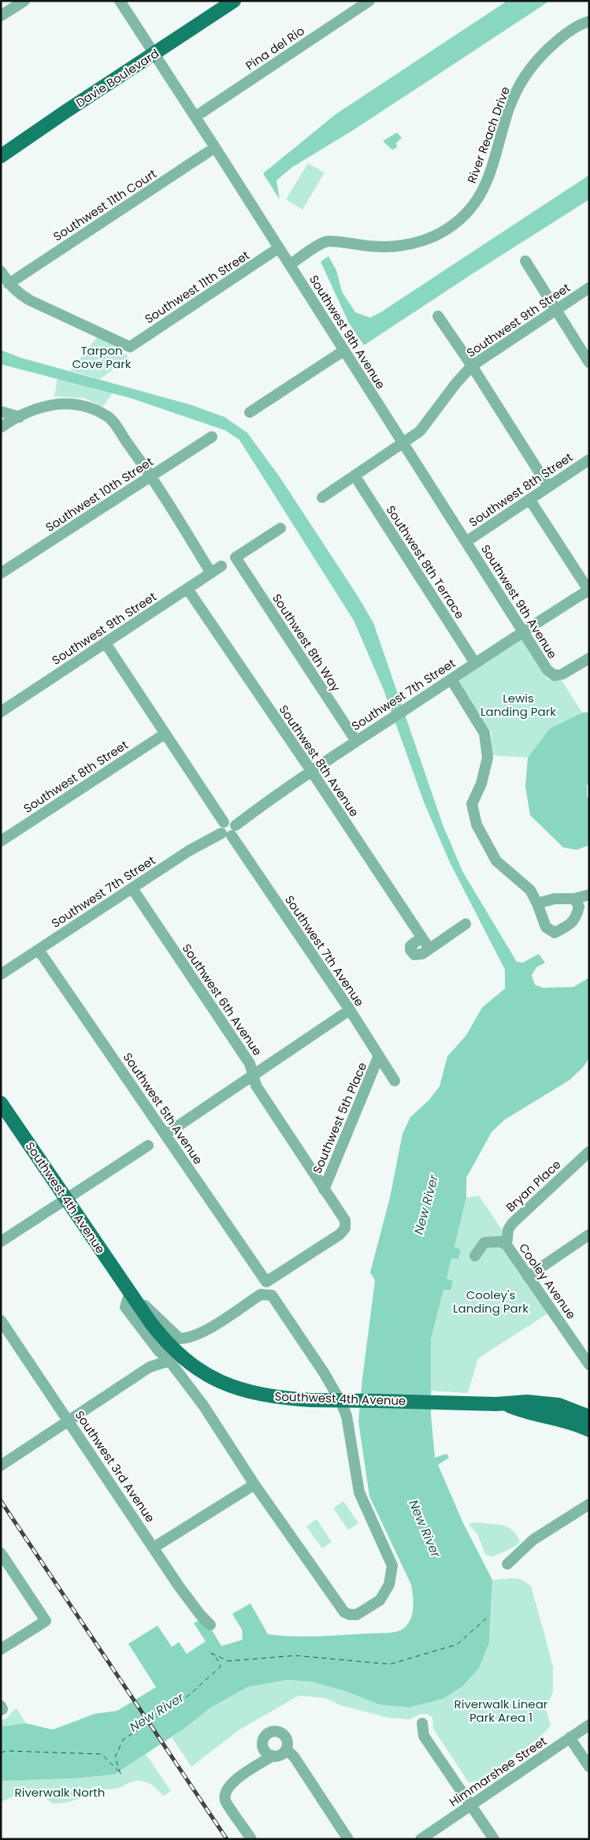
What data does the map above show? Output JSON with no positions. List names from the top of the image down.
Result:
{
  "streets": {
    "main road": ["Davie Boulevard", "Southwest 4th Avenue"],
    "street": [
      "Pina del Rio",
      "River Reach Drive",
      "Southwest 11th Court",
      "Southwest 11th Street",
      "Southwest 9th Street",
      "Southwest 9th Avenue",
      "Southwest 8th Street",
      "Southwest 10th Street",
      "Southwest 8th Terrace",
      "Southwest 8th Way",
      "Southwest 7th Street",
      "Southwest 8th Avenue",
      "Southwest 7th Avenue",
      "Southwest 6th Avenue",
      "Southwest 5th Avenue",
      "Southwest 5th Place",
      "Bryan Place",
      "Cooley Avenue",
      "Southwest 3rd Avenue",
      "Himmarshee Street"
    ]
  },
  "crossings": [
    ["Pina del Rio", "Southwest 9th Avenue"],
    ["Davie Boulevard", "Southwest 9th Avenue"],
    ["River Reach Drive", "Southwest 9th Avenue"],
    ["Southwest 11th Court", "Southwest 11th Street"],
    ["Southwest 11th Court", "Southwest 9th Avenue"],
    ["Southwest 11th Street", "Southwest 9th Avenue"],
    ["Southwest 9th Street", "Southwest 9th Avenue"],
    ["Southwest 9th Street", "Southwest 8th Terrace"],
    ["Southwest 9th Street", "Southwest 8th Avenue"],
    ["Southwest 9th Street", "Southwest 7th Avenue"],
    ["Southwest 9th Avenue", "Southwest 8th Street"],
    ["Southwest 9th Avenue", "Southwest 7th Street"],
    ["Southwest 8th Street", "Southwest 7th Avenue"],
    ["Southwest 8th Terrace", "Southwest 7th Street"],
    ["Southwest 8th Way", "Southwest 7th Street"],
    ["Southwest 7th Street", "Southwest 8th Avenue"],
    ["Southwest 7th Street", "Southwest 7th Avenue"],
    ["Southwest 7th Street", "Southwest 6th Avenue"],
    ["Southwest 7th Street", "Southwest 5th Avenue"],
    ["Southwest 7th Avenue", "Southwest 5th Place"],
    ["Southwest 6th Avenue", "Southwest 5th Avenue"],
    ["Southwest 6th Avenue", "Southwest 5th Place"],
    ["Bryan Place", "Cooley Avenue"]
  ],
  "water": ["New River"],
  "parks": [
    "Tarpon Cove Park",
    "Lewis Landing Park",
    "Cooley's Landing Park",
    "Riverwalk Linear Park Area 1",
    "Riverwalk North"
  ]
}
